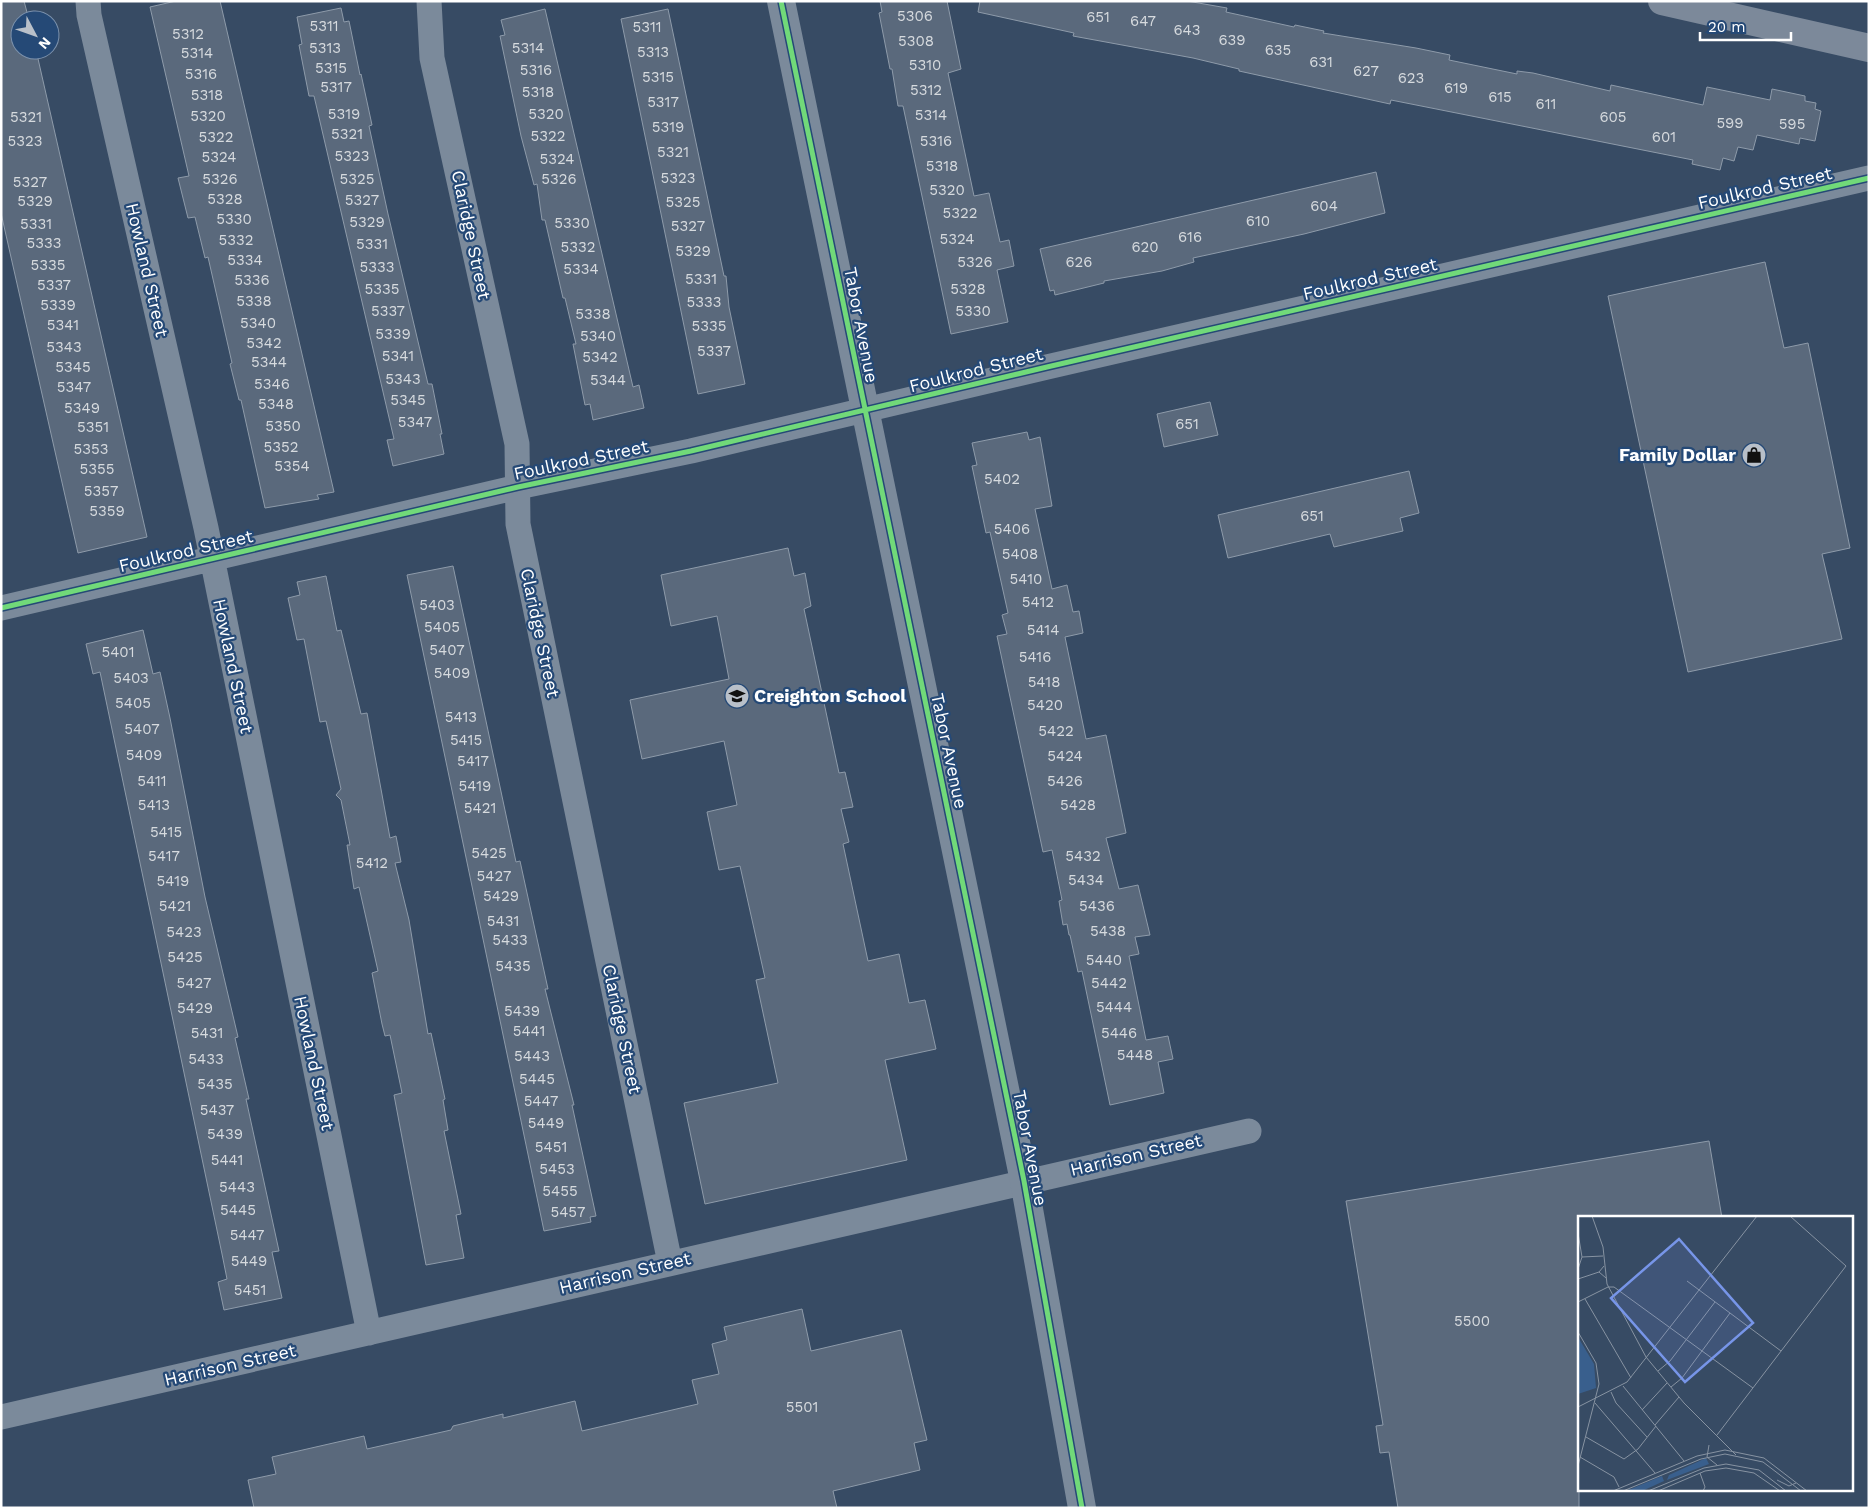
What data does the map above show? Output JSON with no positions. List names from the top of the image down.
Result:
{
  "streets": {
    "street": [
      "Foulkrod Street",
      "Claridge Street",
      "Howland Street",
      "Tabor Avenue",
      "Harrison Street"
    ]
  },
  "crossings": [
    ["Foulkrod Street", "Claridge Street"],
    ["Foulkrod Street", "Howland Street"],
    ["Foulkrod Street", "Tabor Avenue"],
    ["Claridge Street", "Harrison Street"],
    ["Howland Street", "Harrison Street"],
    ["Tabor Avenue", "Harrison Street"]
  ],
  "places": {
    "shop": ["Family Dollar"],
    "school or university": ["Creighton School"]
  },
  "house_numbers": [
    "5306",
    "651",
    "647",
    "5311",
    "5311",
    "643",
    "5312",
    "639",
    "5308",
    "5313",
    "5314",
    "635",
    "5313",
    "5314",
    "631",
    "5310",
    "5315",
    "5316",
    "627",
    "5316",
    "5315",
    "623",
    "5317",
    "619",
    "5312",
    "5318",
    "5318",
    "615",
    "5317",
    "611",
    "5319",
    "5320",
    "5314",
    "5320",
    "5321",
    "605",
    "599",
    "595",
    "5319",
    "5321",
    "5322",
    "5322",
    "601",
    "5323",
    "5316",
    "5321",
    "5323",
    "5324",
    "5324",
    "5318",
    "5323",
    "5326",
    "5325",
    "5326",
    "5327",
    "5320",
    "5328",
    "5327",
    "5329",
    "5325",
    "604",
    "5322",
    "5330",
    "610",
    "5329",
    "5330",
    "5331",
    "5327",
    "616",
    "5324",
    "5332",
    "5333",
    "5331",
    "5332",
    "620",
    "5329",
    "5334",
    "5326",
    "626",
    "5335",
    "5333",
    "5334",
    "5331",
    "5336",
    "5337",
    "5335",
    "5328",
    "5338",
    "5333",
    "5339",
    "5337",
    "5330",
    "5338",
    "5340",
    "5341",
    "5335",
    "5339",
    "5340",
    "5342",
    "5343",
    "5337",
    "5341",
    "5342",
    "5344",
    "5345",
    "5343",
    "5344",
    "5346",
    "5347",
    "5345",
    "5348",
    "5349",
    "5347",
    "651",
    "5350",
    "5351",
    "5352",
    "5353",
    "5354",
    "5355",
    "5402",
    "5357",
    "5359",
    "651",
    "5406",
    "5408",
    "5410",
    "5412",
    "5403",
    "5405",
    "5414",
    "5407",
    "5401",
    "5416",
    "5409",
    "5403",
    "5418",
    "5405",
    "5420",
    "5413",
    "5407",
    "5422",
    "5415",
    "5409",
    "5424",
    "5417",
    "5411",
    "5426",
    "5419",
    "5413",
    "5428",
    "5421",
    "5415",
    "5425",
    "5417",
    "5432",
    "5412",
    "5427",
    "5434",
    "5419",
    "5429",
    "5421",
    "5436",
    "5431",
    "5438",
    "5423",
    "5433",
    "5425",
    "5440",
    "5435",
    "5427",
    "5442",
    "5444",
    "5429",
    "5439",
    "5441",
    "5431",
    "5446",
    "5448",
    "5443",
    "5433",
    "5445",
    "5435",
    "5447",
    "5437",
    "5449",
    "5439",
    "5451",
    "5441",
    "5453",
    "5443",
    "5455",
    "5445",
    "5457",
    "5447",
    "5449",
    "5451",
    "5500",
    "5501"
  ],
  "scale_bar": "20 m",
  "north": "bottom right"
}
